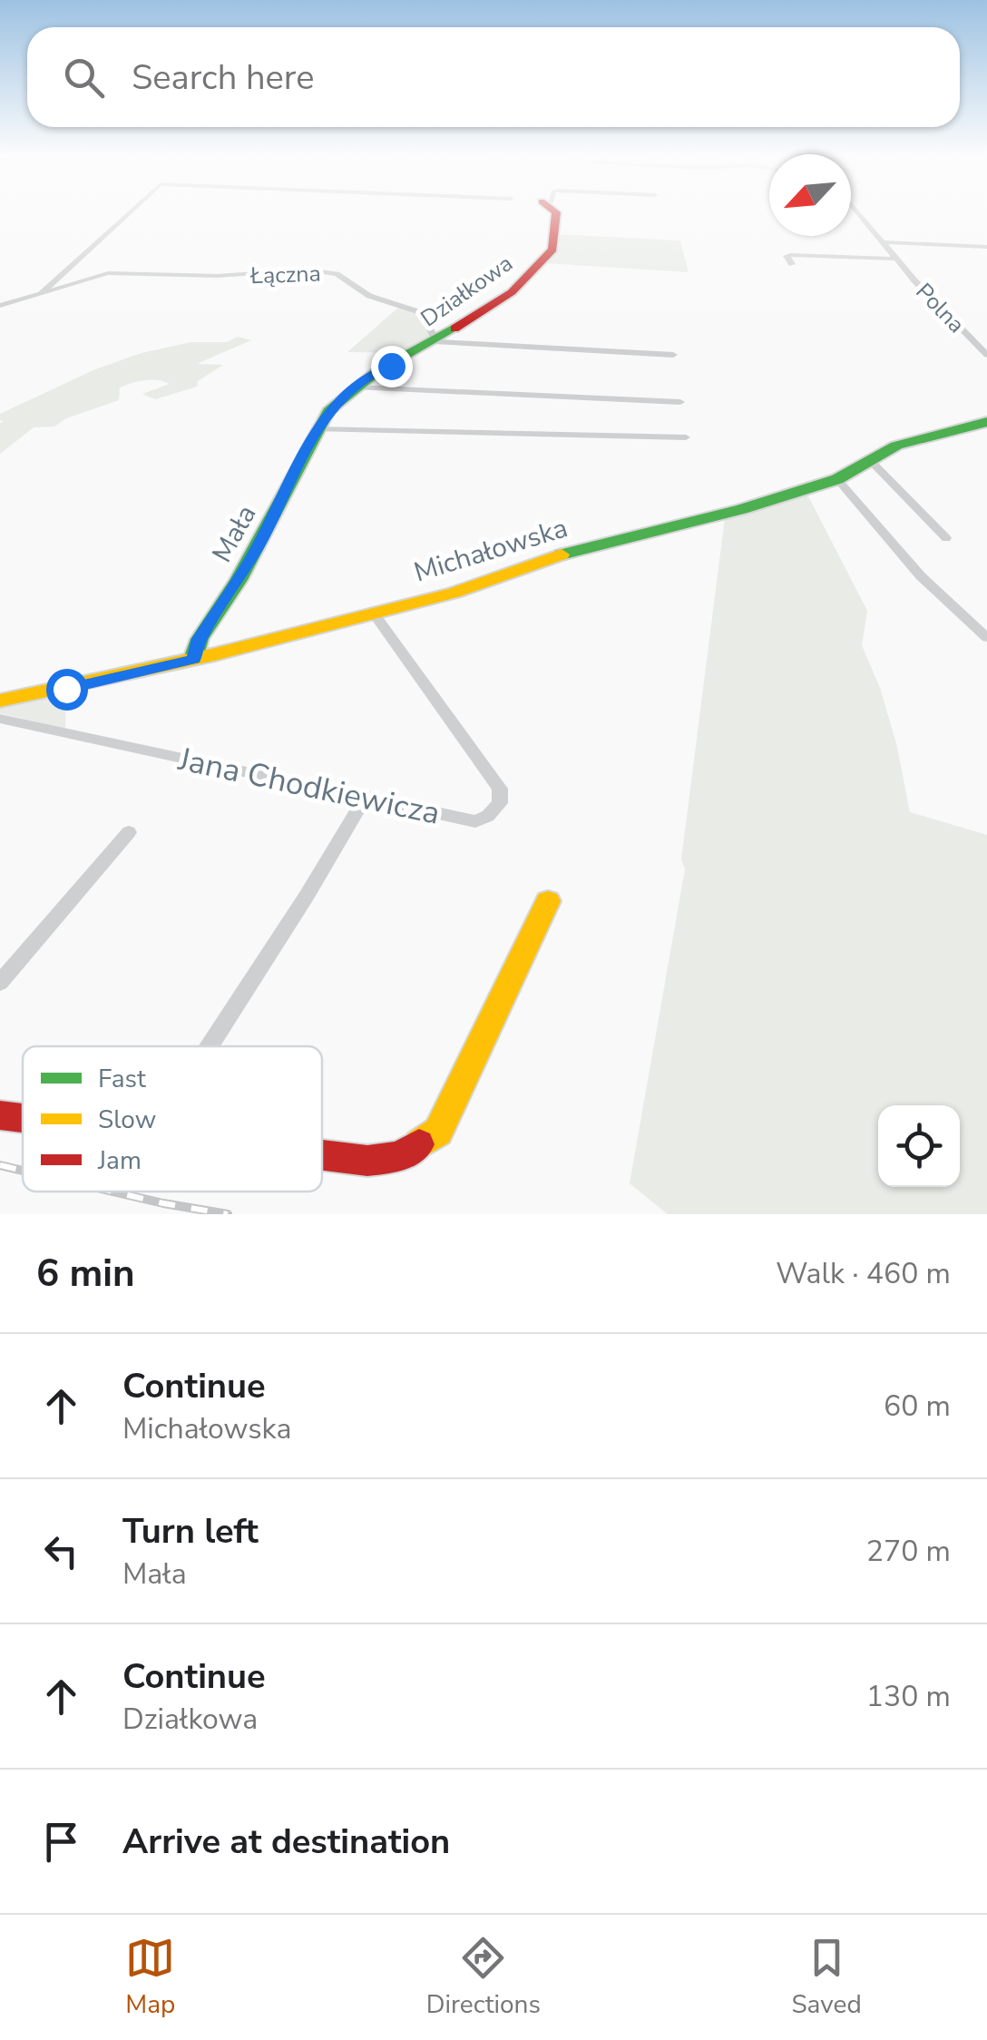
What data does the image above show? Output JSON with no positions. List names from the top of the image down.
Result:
{
  "streets": {
    "street": [
      "Łączna",
      "Działkowa",
      "Polna",
      "Mała",
      "Michałowska",
      "Jana Chodkiewicza"
    ]
  },
  "crossings": [
    ["Łączna", "Działkowa"],
    ["Działkowa", "Mała"],
    ["Mała", "Michałowska"],
    ["Michałowska", "Jana Chodkiewicza"]
  ],
  "legend": ["Fast", "Slow", "Jam"],
  "north": "bottom left",
  "page": {
    "search": "Search here",
    "heading": ["6 min", "Walk · 460 m"],
    "list": [
      ["Continue", "Michałowska", "60 m"],
      ["Turn left", "Mała", "270 m"],
      ["Continue", "Działkowa", "130 m"],
      "Arrive at destination"
    ],
    "nav": ["Map", "Directions", "Saved"]
  }
}
